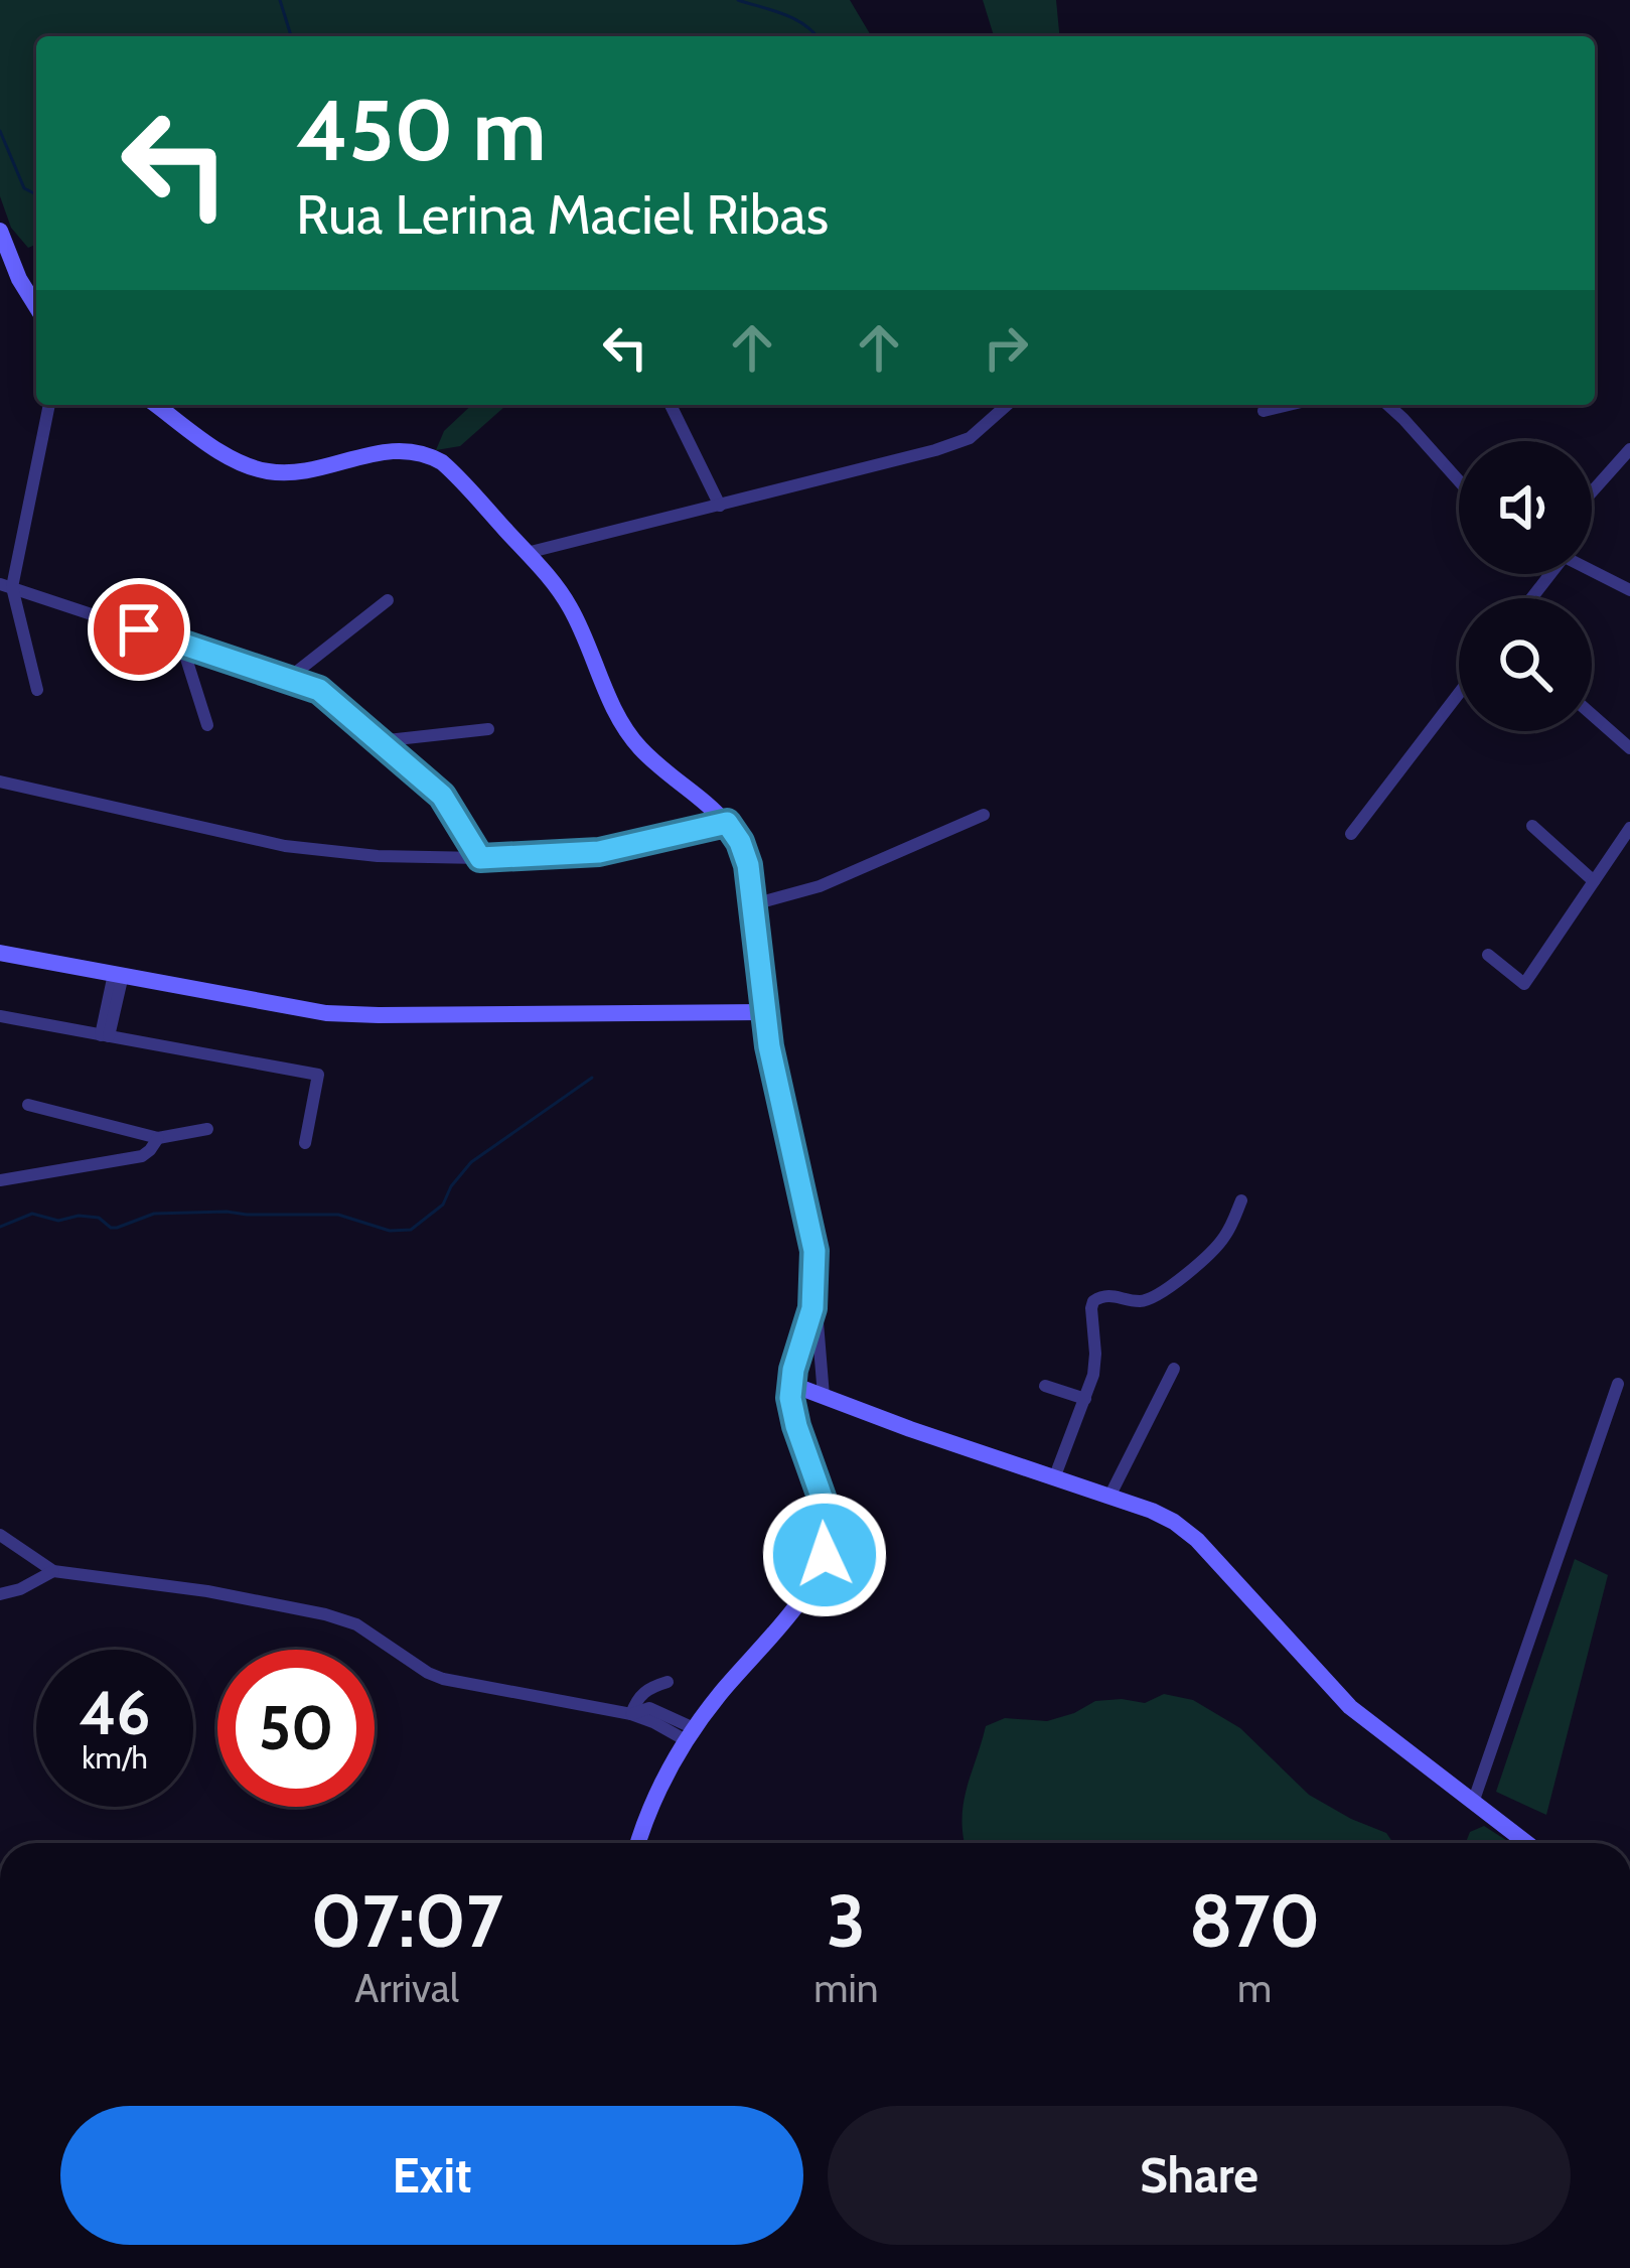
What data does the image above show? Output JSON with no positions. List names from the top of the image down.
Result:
{
  "page": {
    "turn": ["450 m", "Rua Lerina Maciel Ribas"],
    "speed": "46 km/h",
    "limit": "50",
    "eta": [
      "07:07",
      "Arrival",
      "3",
      "min",
      "870",
      "m"
    ],
    "buttons": ["Exit", "Share"]
  }
}
